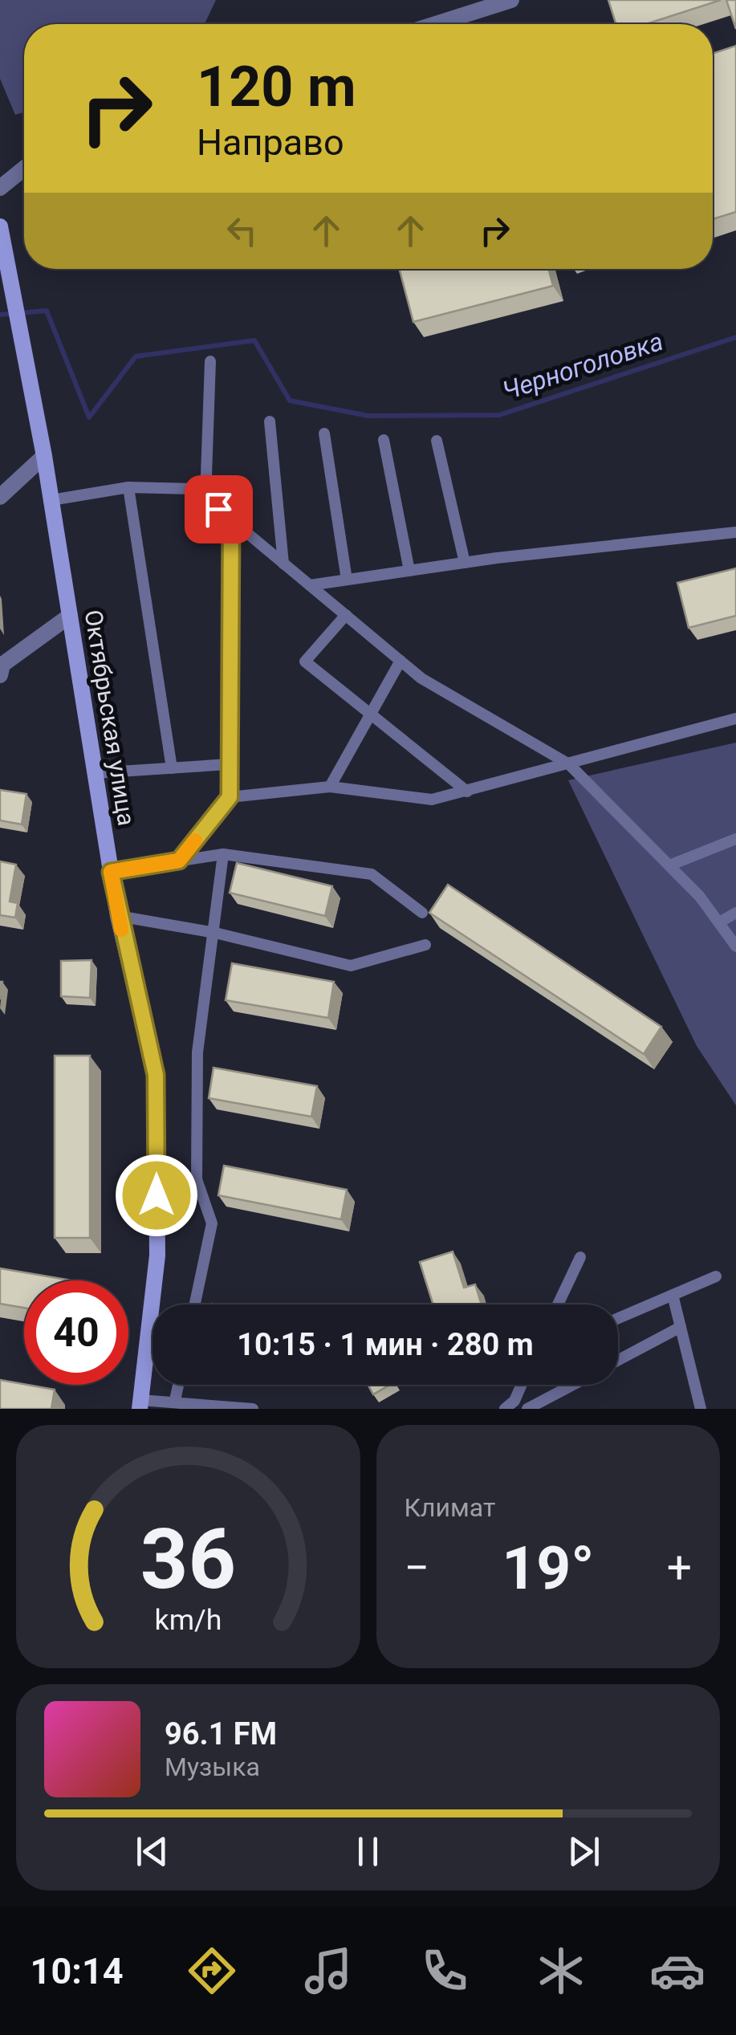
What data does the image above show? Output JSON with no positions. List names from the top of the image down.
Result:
{
  "streets": {
    "street": ["Октябрьская улица"]
  },
  "water": ["Черноголовка"],
  "page": {
    "turn": ["120 m", "Направо"],
    "limit": "40",
    "trip": "10:15 · 1 мин · 280 m",
    "tile": "Климат",
    "heat": ["−", "19°", "+"],
    "song": ["96.1 FM", "Музыка"],
    "tabs": "10:14",
    "gauge": ["36", "km/h"]
  }
}
